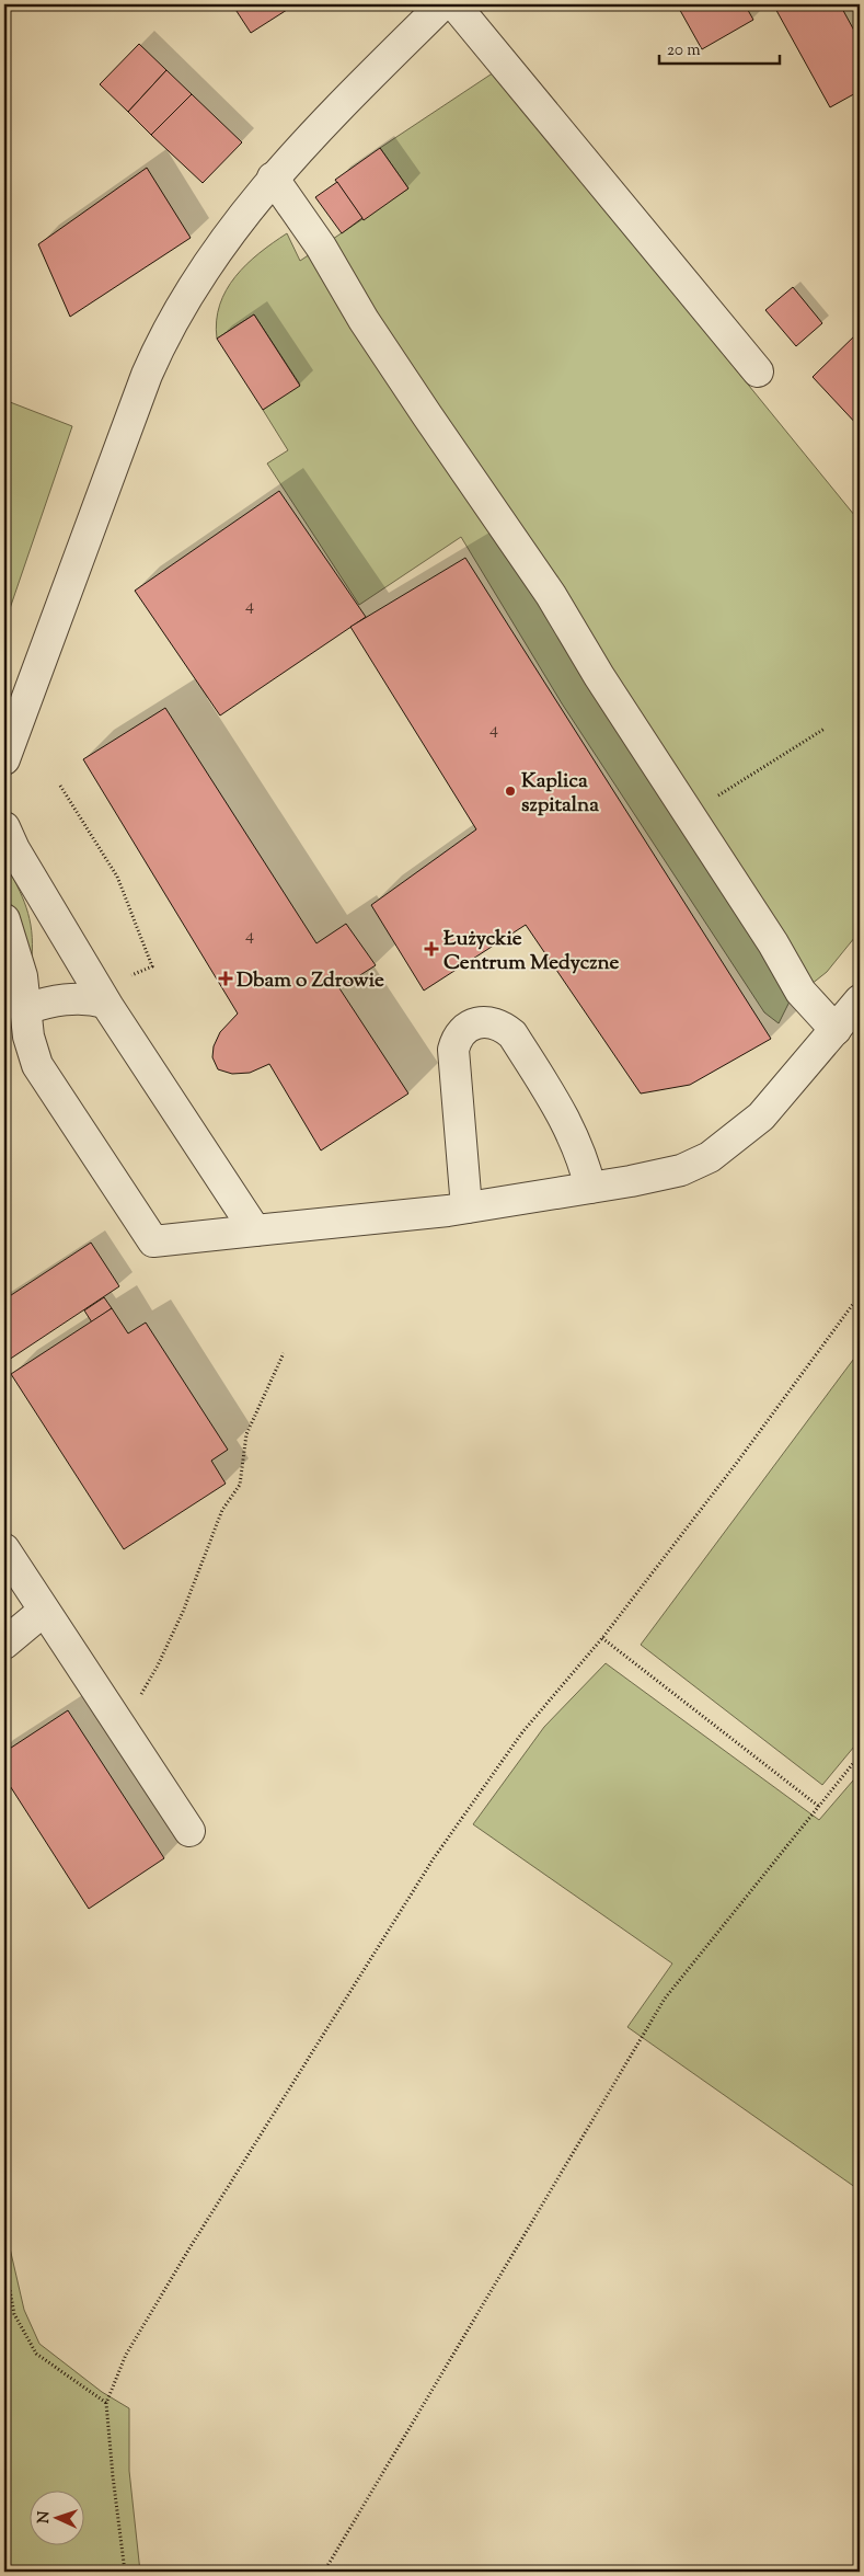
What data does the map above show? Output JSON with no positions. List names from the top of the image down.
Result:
{
  "places": {
    "other": ["Kaplica szpitalna"],
    "health": ["Łużyckie Centrum Medyczne", "Dbam o Zdrowie"]
  },
  "house_numbers": ["4", "4", "4"],
  "scale_bar": "20 m",
  "north": "left"
}
